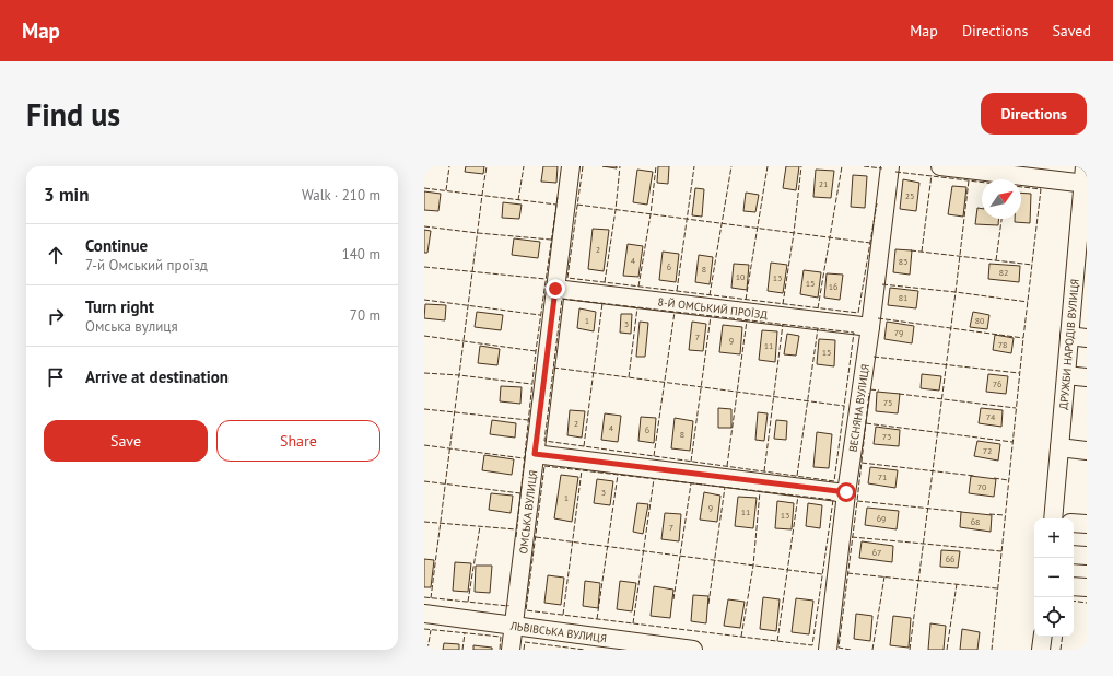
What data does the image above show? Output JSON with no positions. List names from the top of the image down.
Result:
{
  "streets": {
    "street": [
      "8-Й ОМСЬКИЙ ПРОЇЗД",
      "ДРУЖБИ НАРОДІВ ВУЛИЦЯ",
      "ВЕСНЯНА ВУЛИЦЯ",
      "ОМСЬКА ВУЛИЦЯ",
      "ЛЬВІВСЬКА ВУЛИЦЯ"
    ]
  },
  "crossings": [
    ["8-Й ОМСЬКИЙ ПРОЇЗД", "ВЕСНЯНА ВУЛИЦЯ"],
    ["8-Й ОМСЬКИЙ ПРОЇЗД", "ОМСЬКА ВУЛИЦЯ"],
    ["ОМСЬКА ВУЛИЦЯ", "ЛЬВІВСЬКА ВУЛИЦЯ"]
  ],
  "house_numbers": [
    "21",
    "25",
    "2",
    "4",
    "83",
    "6",
    "8",
    "82",
    "10",
    "13",
    "15",
    "16",
    "81",
    "1",
    "80",
    "3",
    "79",
    "7",
    "9",
    "78",
    "11",
    "15",
    "76",
    "75",
    "74",
    "2",
    "4",
    "6",
    "8",
    "73",
    "72",
    "71",
    "70",
    "3",
    "1",
    "9",
    "11",
    "13",
    "69",
    "68",
    "7",
    "67",
    "66"
  ],
  "north": "top right",
  "page": {
    "header": "Map",
    "nav": ["Map", "Directions", "Saved"],
    "buttons": [
      "Directions",
      ["Save", "Share"]
    ],
    "title": "Find us",
    "heading": ["3 min", "Walk · 210 m"],
    "list": [
      ["Continue", "7-й Омський проїзд", "140 m"],
      ["Turn right", "Омська вулиця", "70 m"],
      "Arrive at destination"
    ],
    "map_buttons": ["+", "−"]
  }
}
